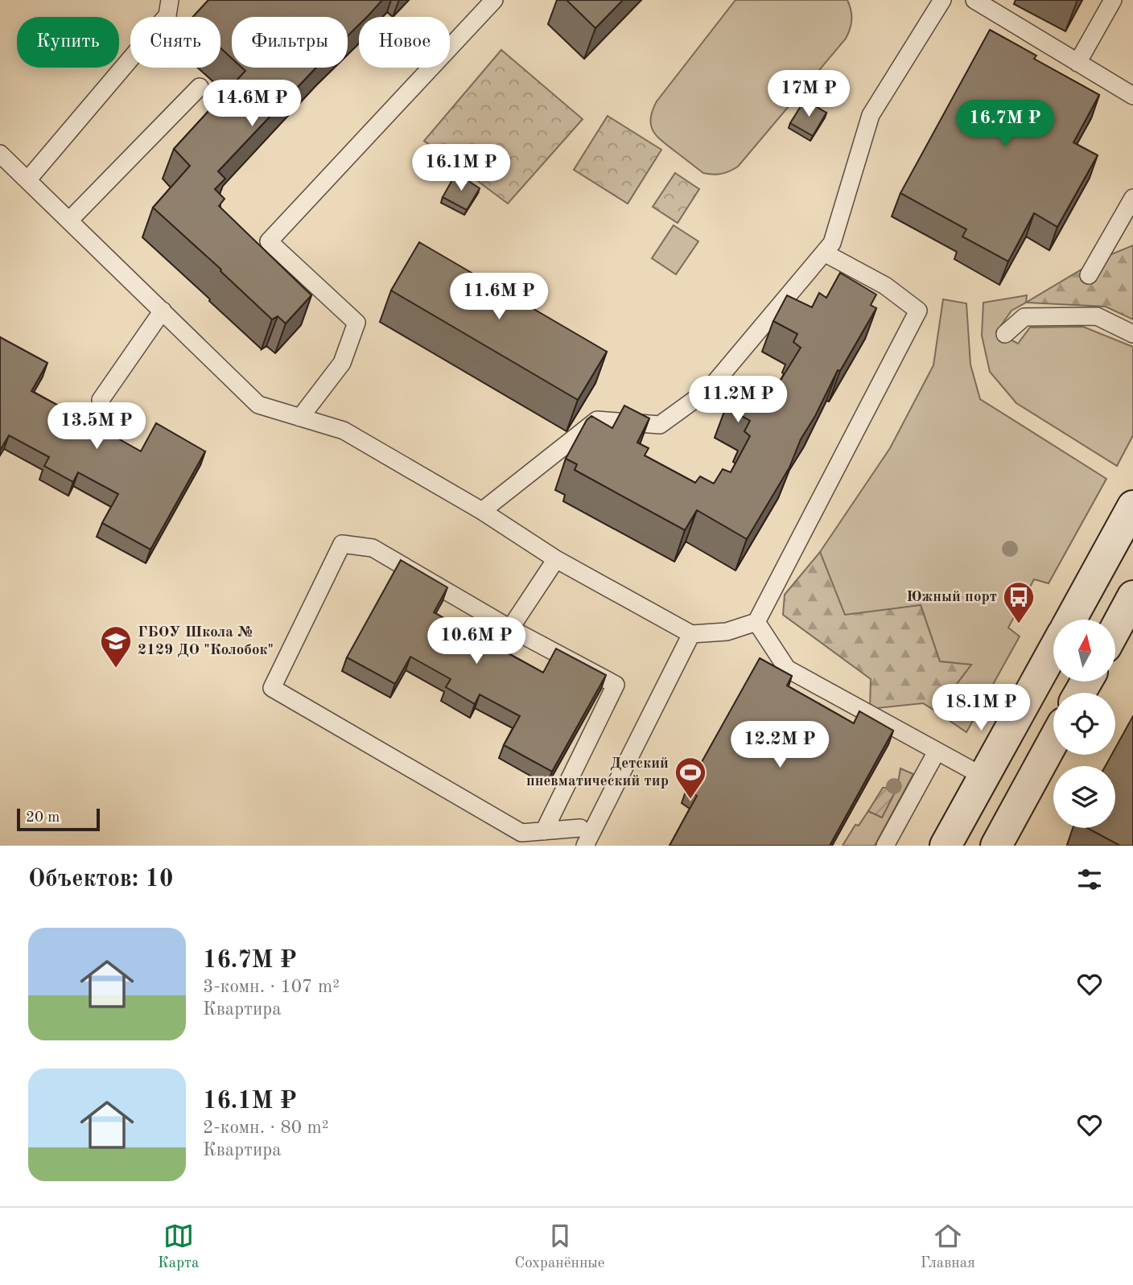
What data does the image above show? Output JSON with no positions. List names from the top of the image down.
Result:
{
  "places": {
    "bus stop": ["Южный порт"],
    "school or university": ["ГБОУ Школа № 2129 ДО \"Колобок\""],
    "sports": ["Детский пневматический тир"]
  },
  "scale_bar": "20 m",
  "north": "top",
  "page": {
    "chip": [
      "Купить",
      "Снять",
      "Фильтры",
      "Новое"
    ],
    "price": [
      "17M ₽",
      "14.6M ₽",
      "16.7M ₽",
      "16.1M ₽",
      "11.6M ₽",
      "11.2M ₽",
      "13.5M ₽",
      "10.6M ₽",
      "18.1M ₽",
      "12.2M ₽"
    ],
    "scale": "20 m",
    "heading": "Объектов: 10",
    "list": [
      {
        "name": "16.7M ₽",
        "note": "3-комн. · 107 m² · Квартира"
      },
      {
        "name": "16.1M ₽",
        "note": "2-комн. · 80 m² · Квартира"
      }
    ],
    "tabs": ["Карта", "Сохранённые", "Главная"]
  }
}
